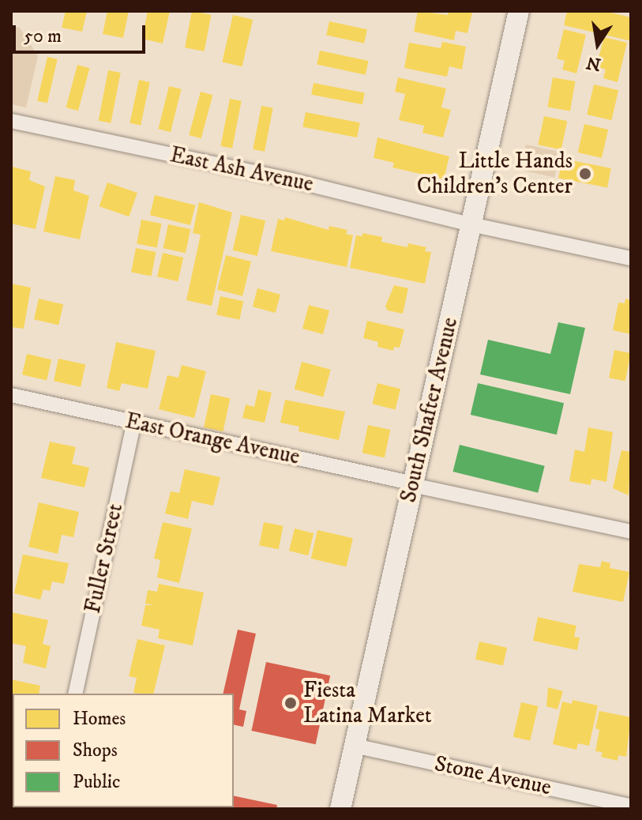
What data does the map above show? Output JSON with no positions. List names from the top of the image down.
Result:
{
  "streets": {
    "main road": ["South Shafter Avenue"],
    "street": [
      "East Ash Avenue",
      "East Orange Avenue",
      "Fuller Street",
      "Stone Avenue"
    ]
  },
  "crossings": [
    ["East Ash Avenue", "South Shafter Avenue"],
    ["South Shafter Avenue", "East Orange Avenue"],
    ["South Shafter Avenue", "Stone Avenue"],
    ["East Orange Avenue", "Fuller Street"]
  ],
  "places": ["Little Hands Children's Center", "Fiesta Latina Market"],
  "legend": ["Homes", "Shops", "Public"],
  "scale_bar": "50 m",
  "north": "bottom"
}
